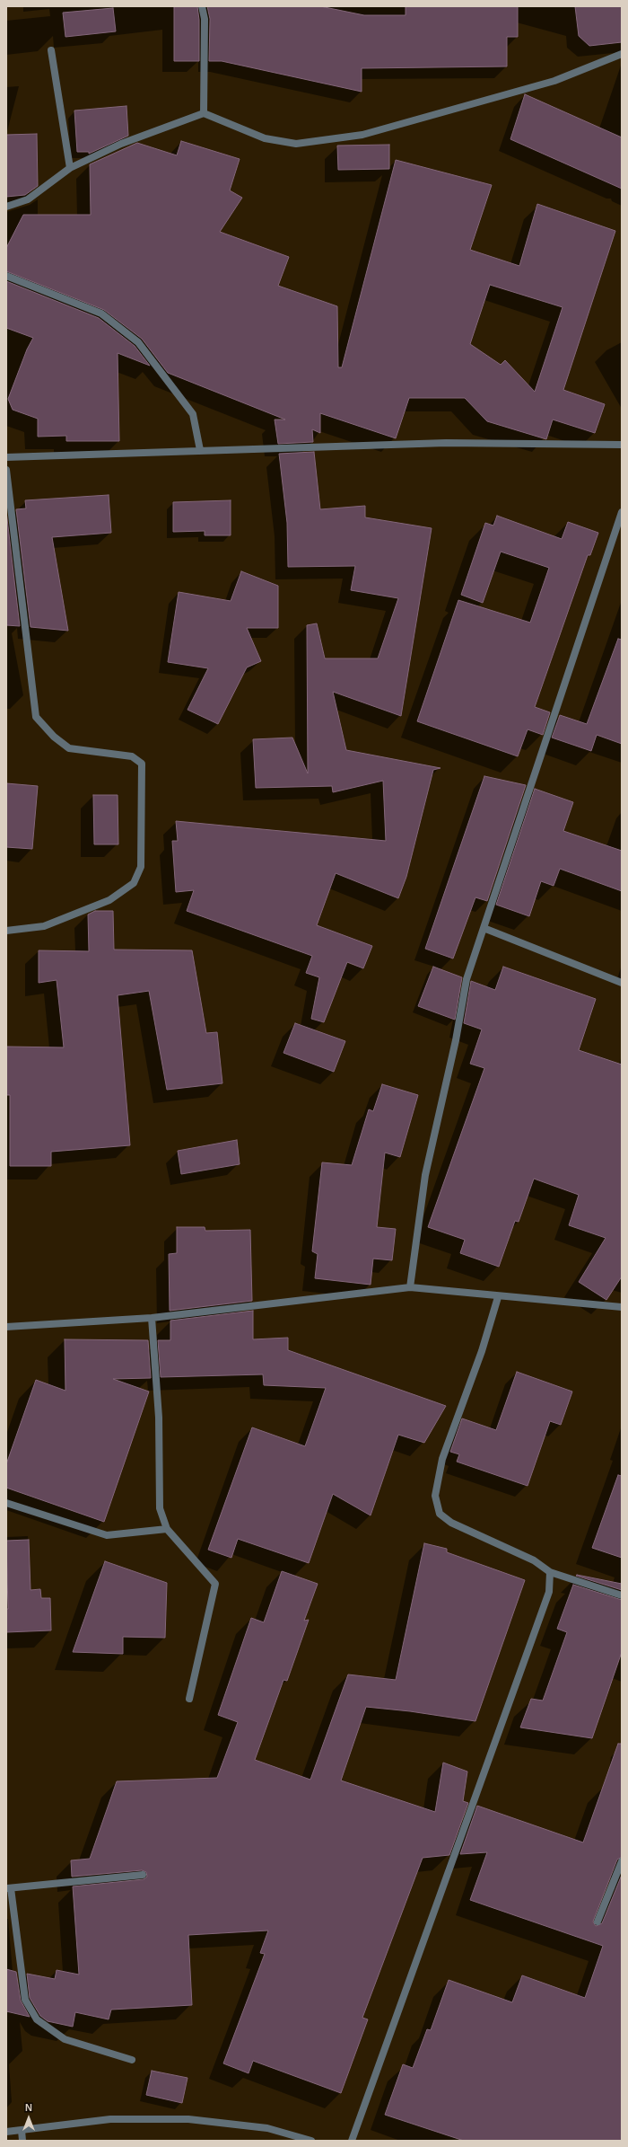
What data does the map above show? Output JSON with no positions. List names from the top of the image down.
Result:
{
  "north": "top"
}
